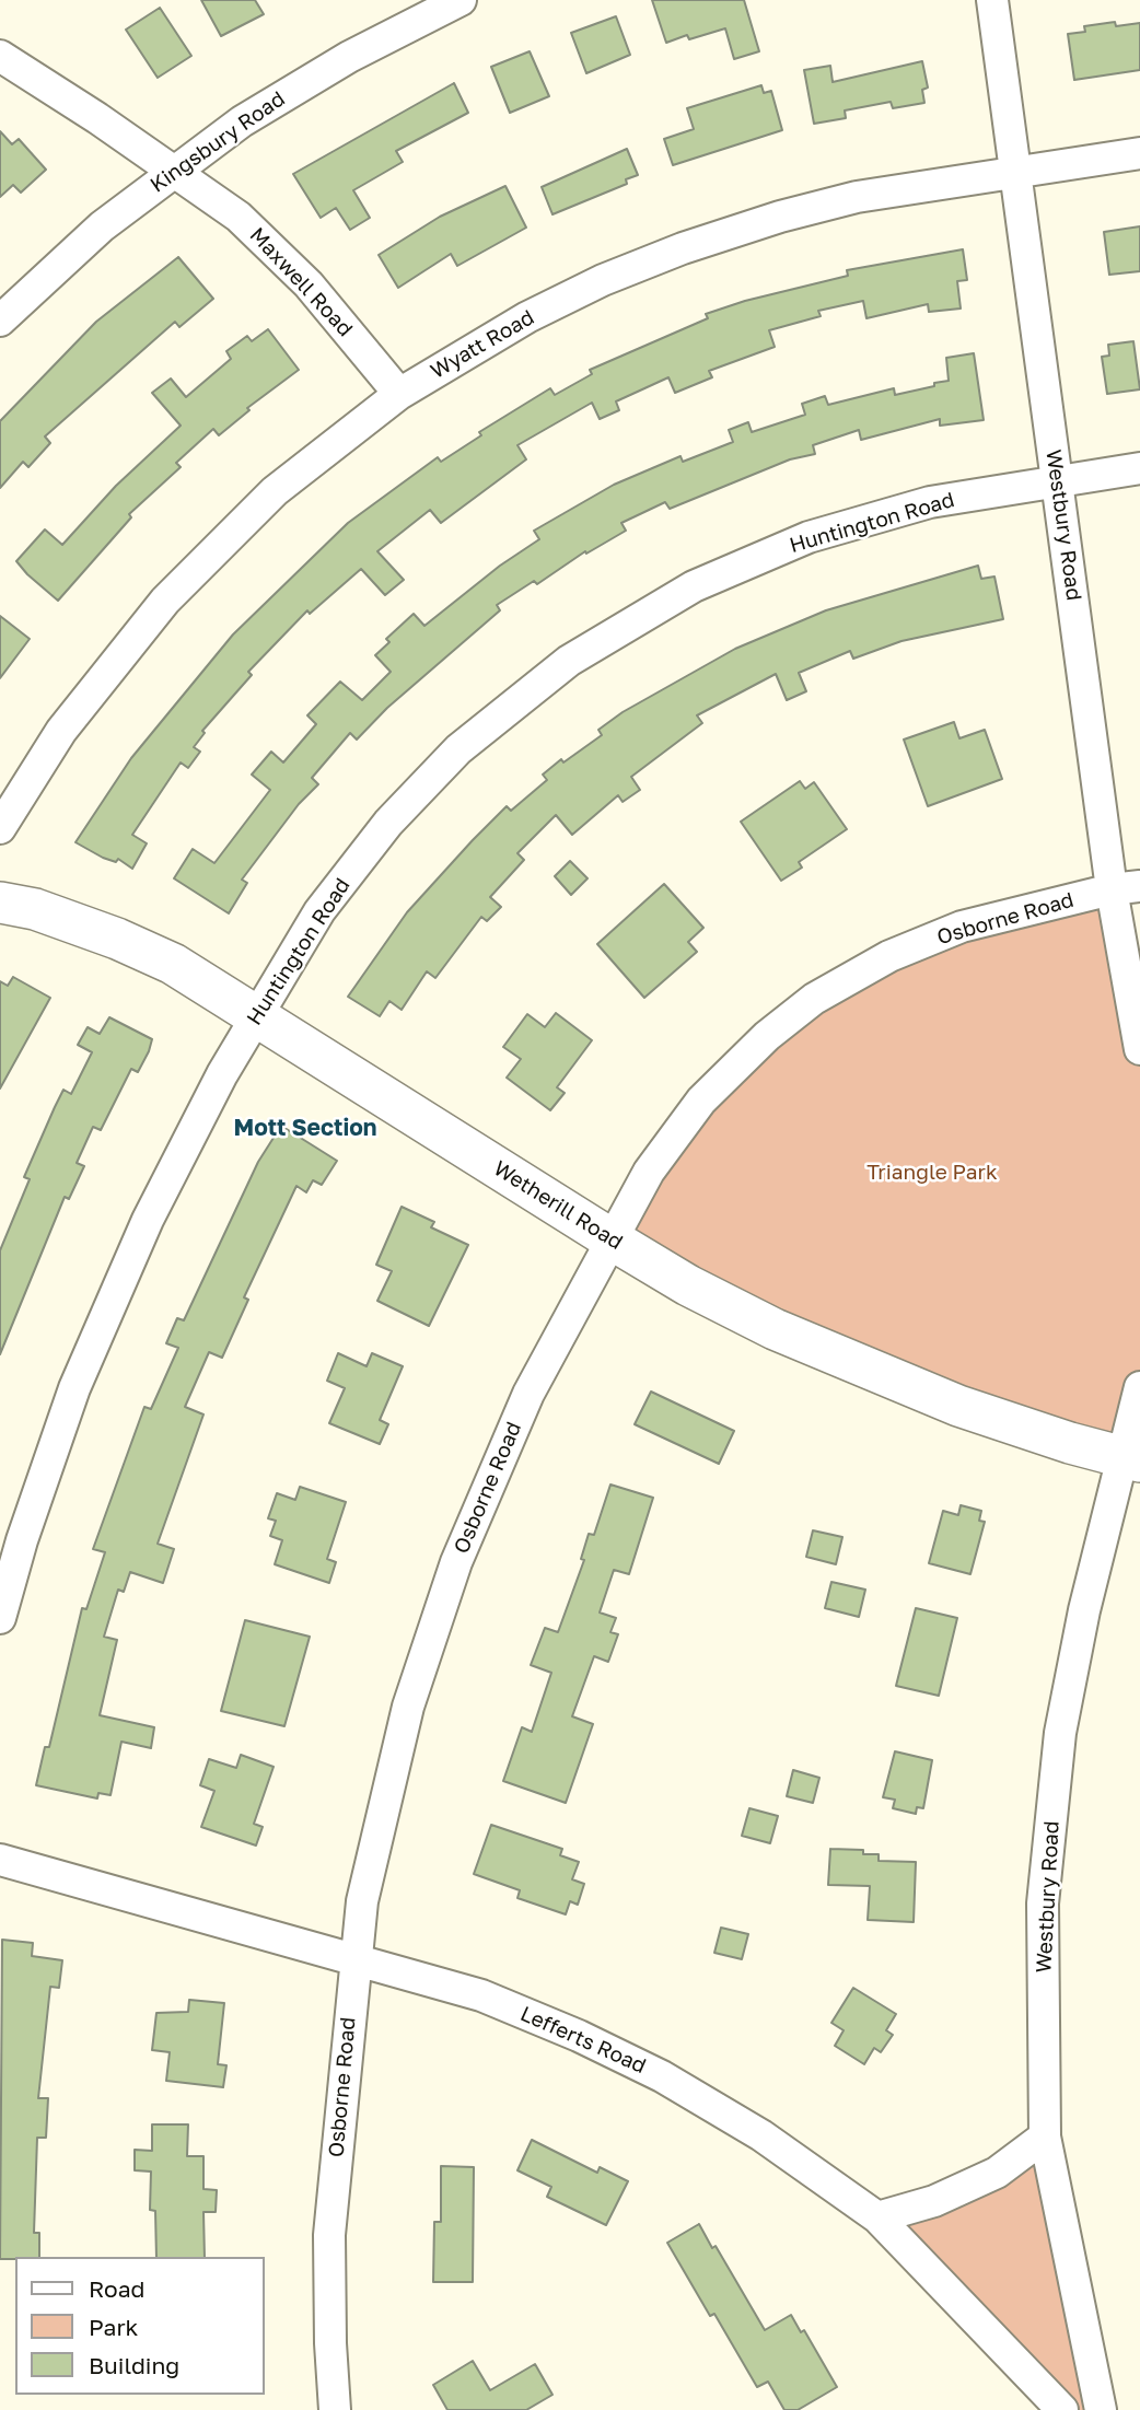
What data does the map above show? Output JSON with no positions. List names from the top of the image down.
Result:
{
  "streets": {
    "street": [
      "Kingsbury Road",
      "Maxwell Road",
      "Wyatt Road",
      "Huntington Road",
      "Westbury Road",
      "Osborne Road",
      "Wetherill Road",
      "Lefferts Road"
    ]
  },
  "crossings": [
    ["Kingsbury Road", "Maxwell Road"],
    ["Maxwell Road", "Wyatt Road"],
    ["Wyatt Road", "Westbury Road"],
    ["Huntington Road", "Westbury Road"],
    ["Huntington Road", "Wetherill Road"],
    ["Westbury Road", "Osborne Road"],
    ["Westbury Road", "Wetherill Road"],
    ["Osborne Road", "Wetherill Road"],
    ["Osborne Road", "Lefferts Road"]
  ],
  "districts": ["Mott Section"],
  "parks": ["Triangle Park"],
  "legend": ["Road", "Park", "Building"]
}
